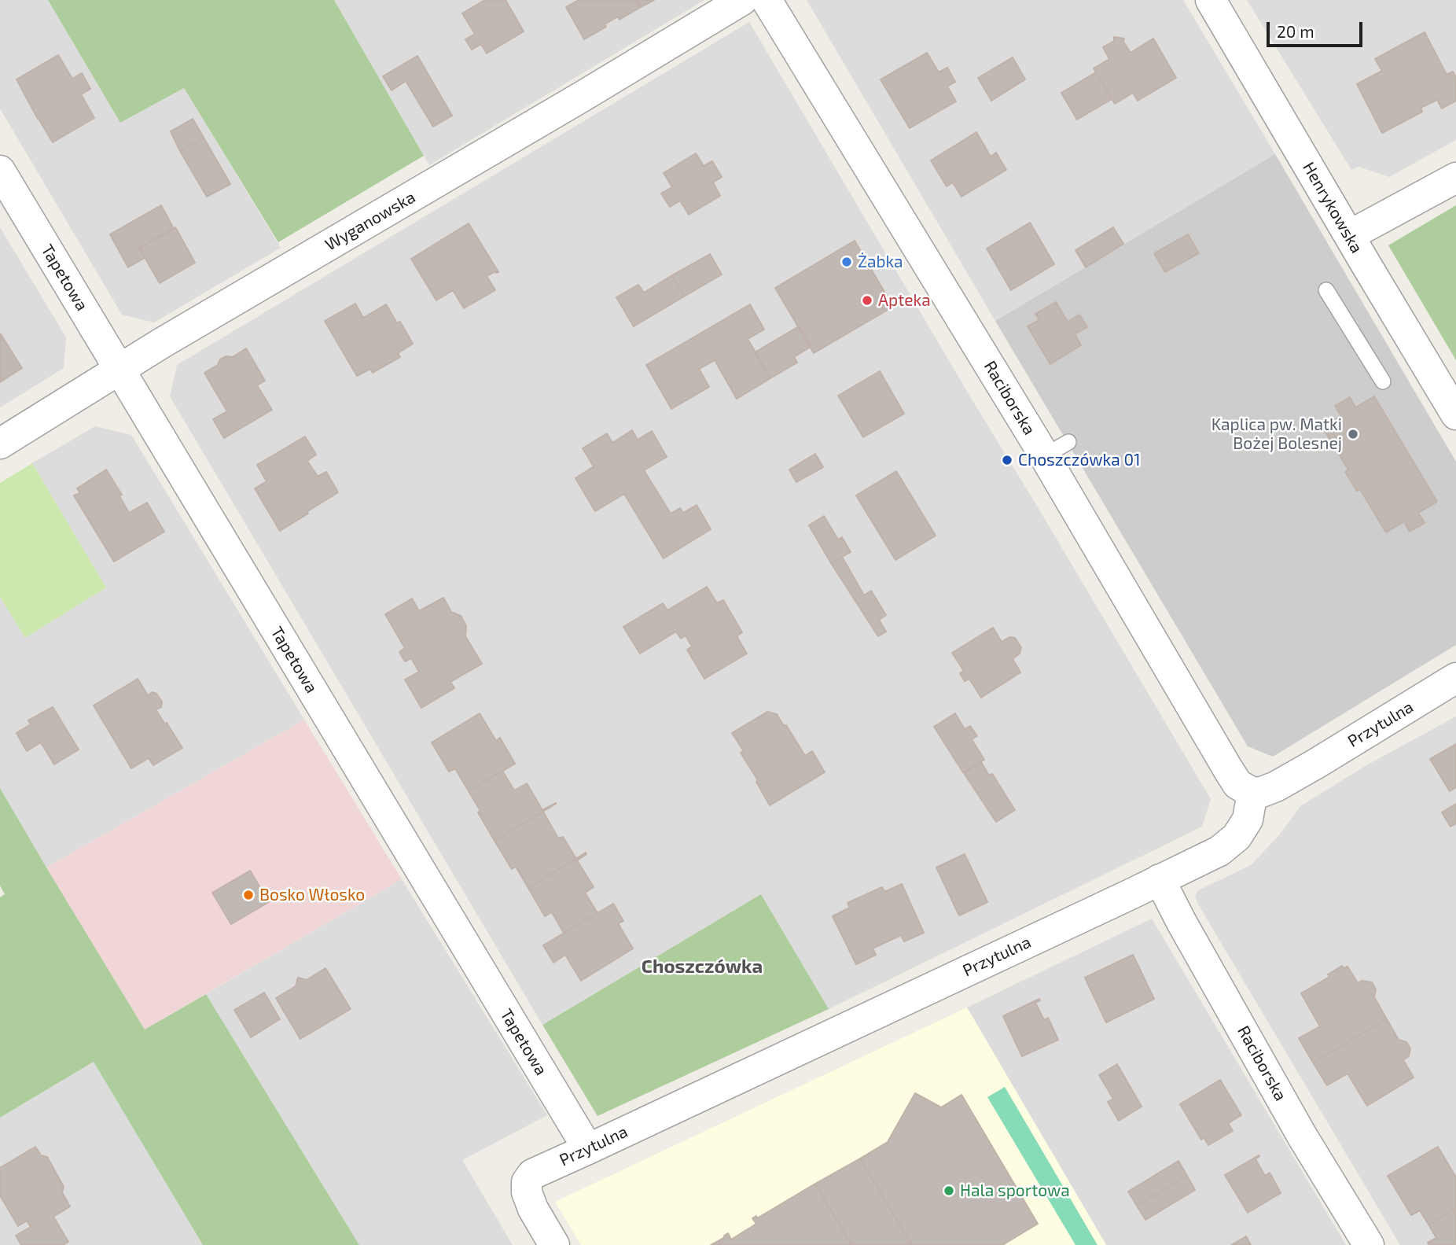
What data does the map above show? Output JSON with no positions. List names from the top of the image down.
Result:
{
  "streets": {
    "street": [
      "Henrykowska",
      "Wyganowska",
      "Tapetowa",
      "Raciborska",
      "Przytulna"
    ]
  },
  "crossings": [
    ["Wyganowska", "Tapetowa"],
    ["Tapetowa", "Przytulna"],
    ["Raciborska", "Przytulna"]
  ],
  "districts": ["Choszczówka"],
  "places": [
    "Żabka",
    "Apteka",
    "Kaplica pw. Matki Bożej Bolesnej",
    "Choszczówka 01",
    "Bosko Włosko",
    "Hala sportowa"
  ],
  "scale_bar": "20 m"
}
